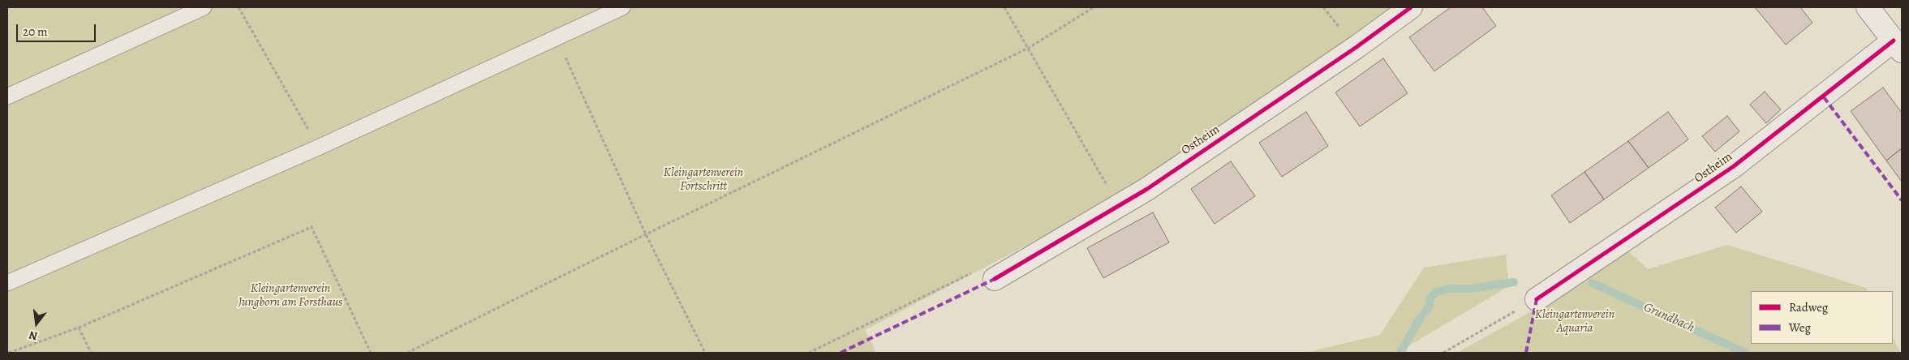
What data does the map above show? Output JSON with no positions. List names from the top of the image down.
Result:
{
  "streets": {
    "street": ["Ostheim"]
  },
  "water": ["Grundbach"],
  "parks": ["Kleingartenverein Fortschritt", "Kleingartenverein Jungborn am Forsthaus", "Kleingartenverein Aquaria"],
  "legend": ["Radweg", "Weg"],
  "scale_bar": "20 m",
  "north": "bottom"
}
